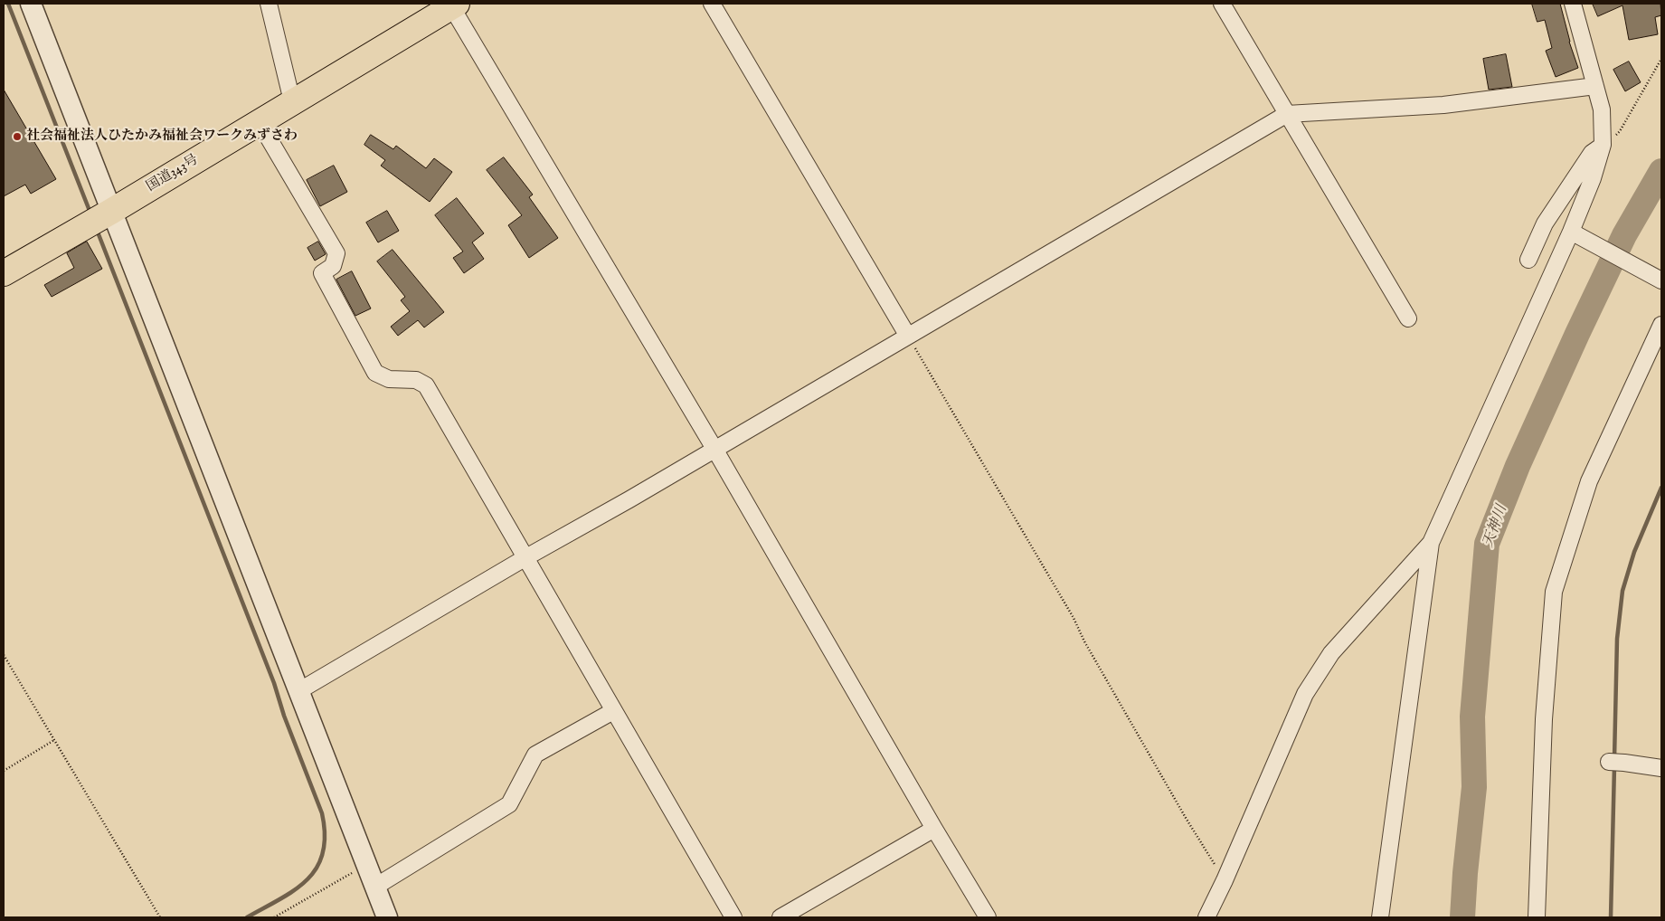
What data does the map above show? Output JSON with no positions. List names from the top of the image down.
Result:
{
  "streets": {
    "highway": ["国道343号"]
  },
  "water": ["天神川"],
  "places": ["社会福祉法人ひたかみ福祉会ワークみずさわ"]
}
